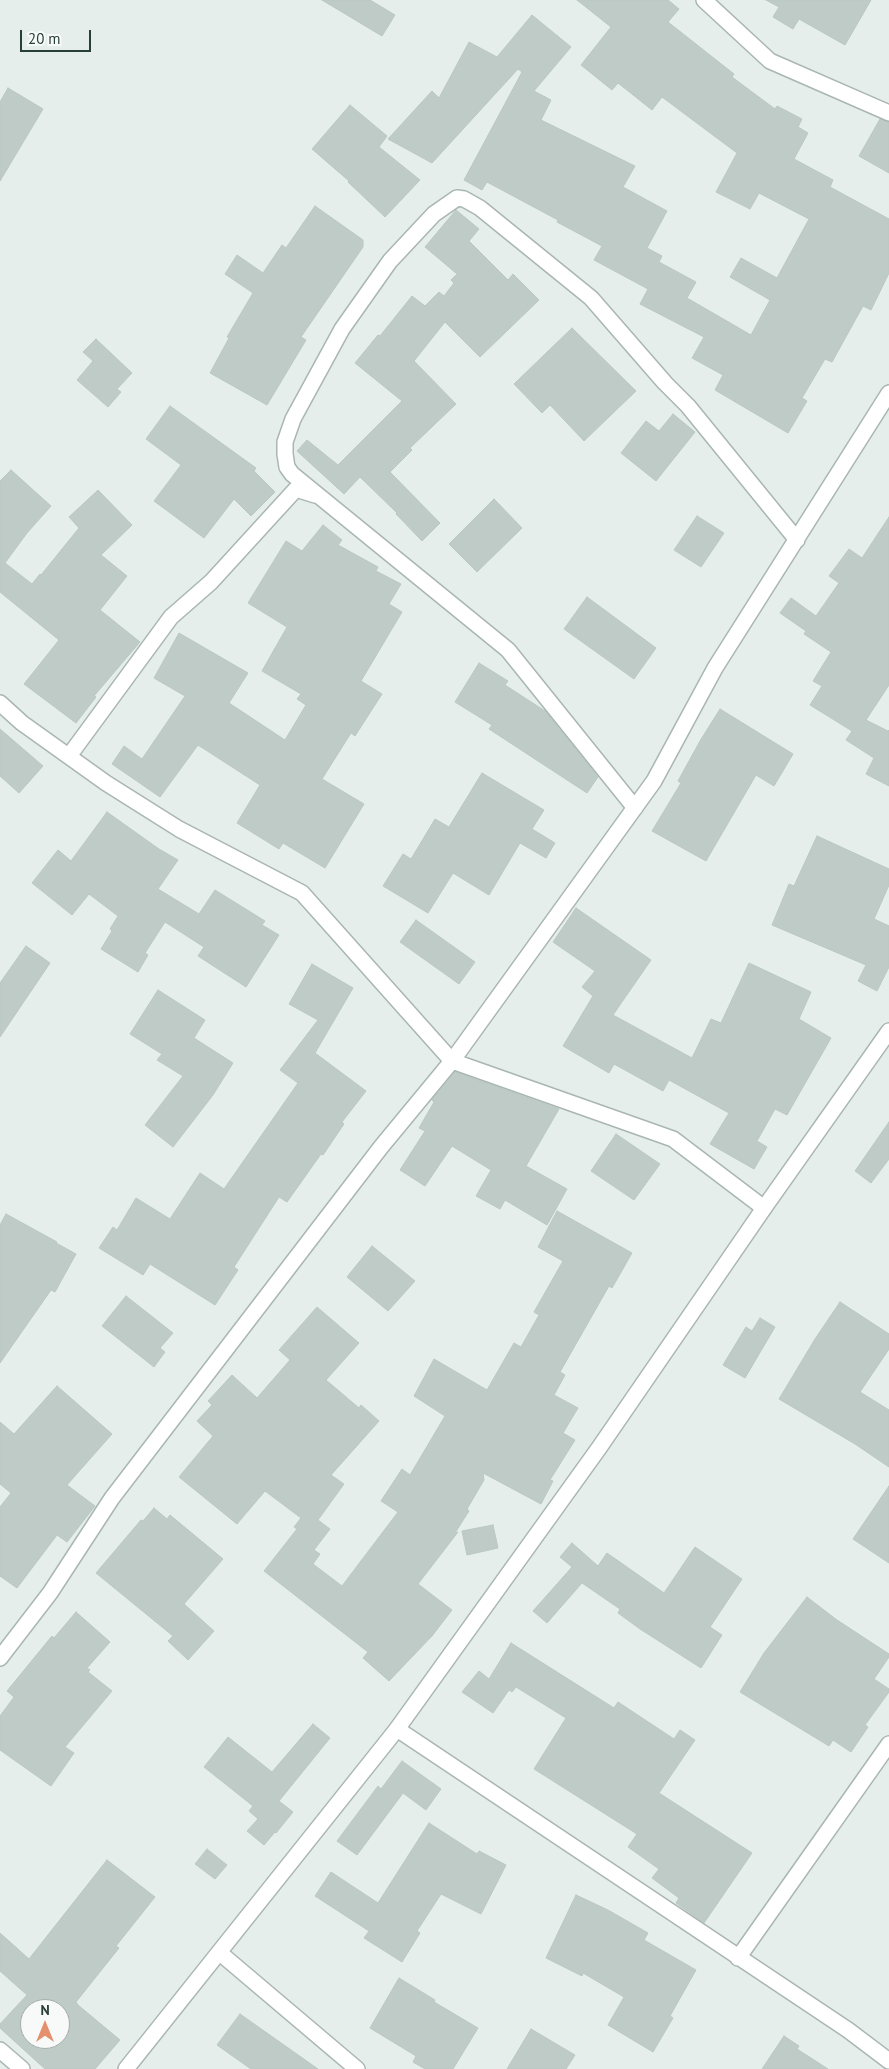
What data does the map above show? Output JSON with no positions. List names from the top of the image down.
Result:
{
  "scale_bar": "20 m",
  "north": "top"
}
